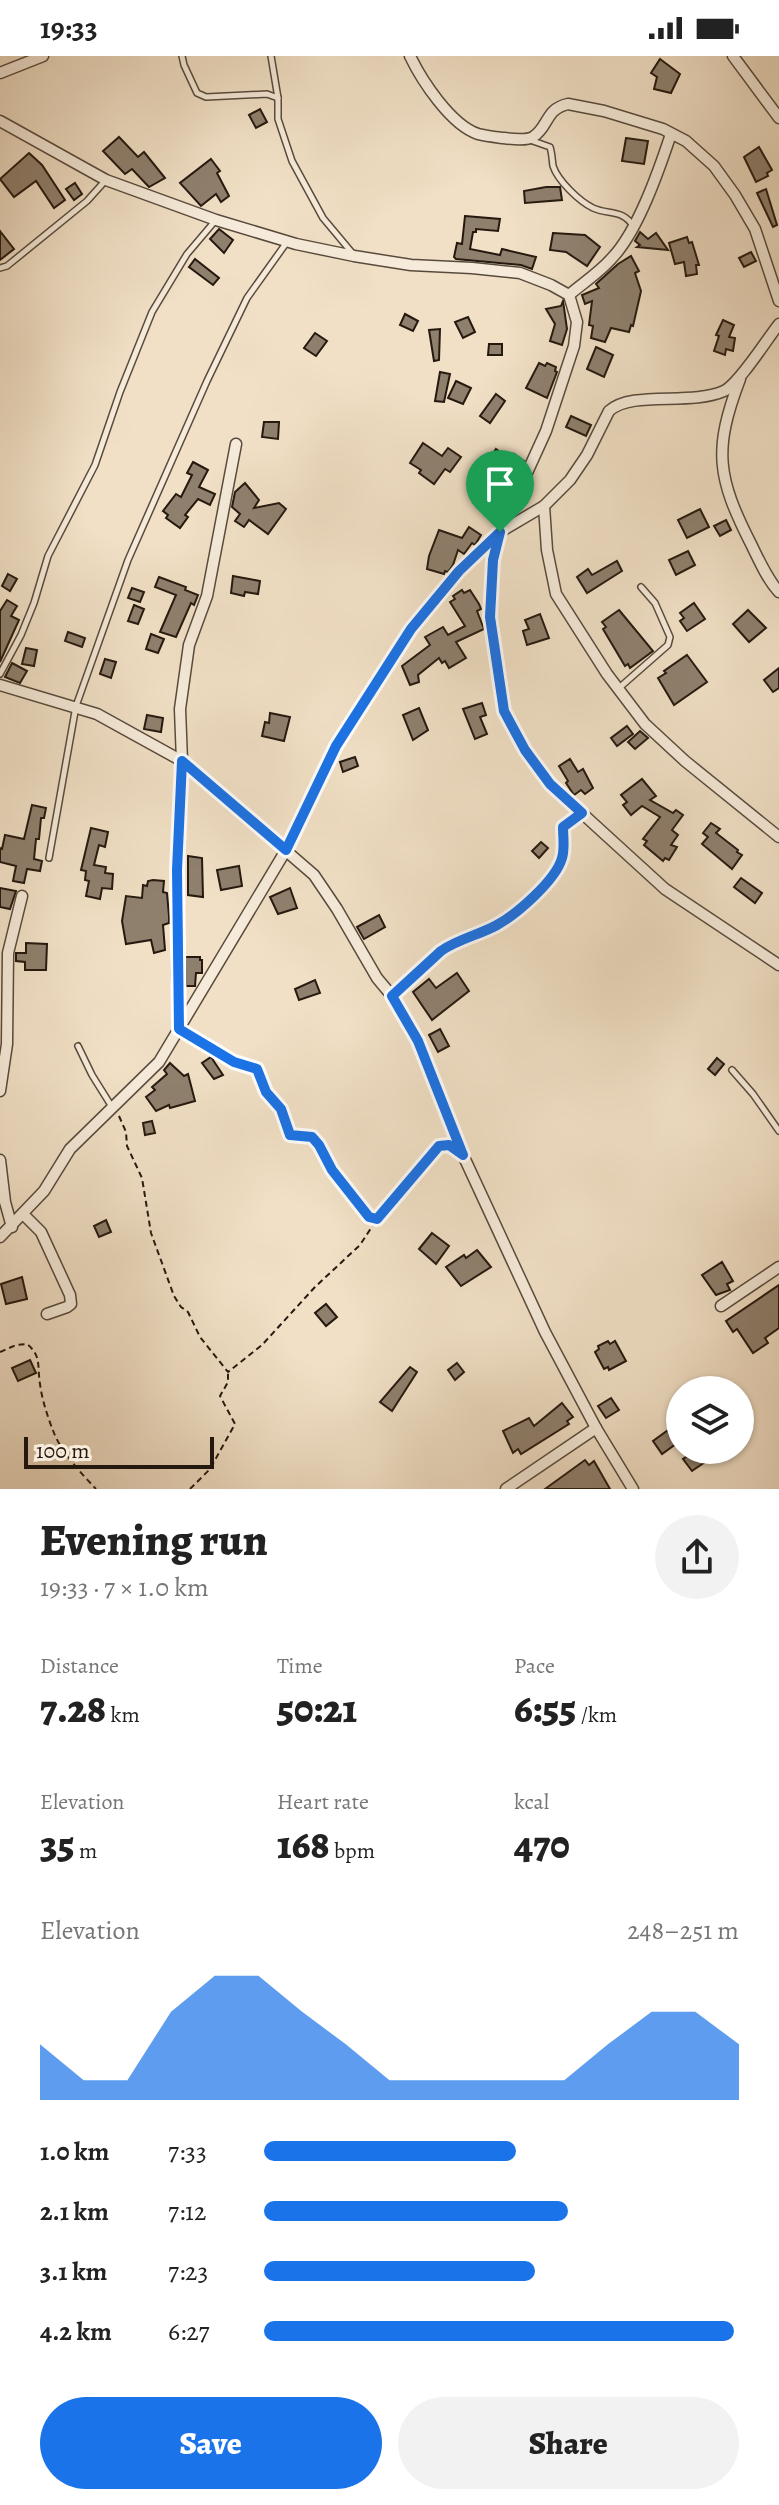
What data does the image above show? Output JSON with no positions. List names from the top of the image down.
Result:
{
  "scale_bar": "100 m",
  "page": {
    "status": "19:33",
    "scale": "100 m",
    "heading": ["Evening run", "19:33 · 7 × 1.0 km"],
    "stats": [
      ["Distance", "7.28 km"],
      ["Time", "50:21"],
      ["Pace", "6:55 /km"],
      ["Elevation", "35 m"],
      ["Heart rate", "168 bpm"],
      ["kcal", "470"]
    ],
    "chart": ["Elevation", "248–251 m"],
    "list": [
      {
        "name": "1.0 km",
        "note": "7:33"
      },
      {
        "name": "2.1 km",
        "note": "7:12"
      },
      {
        "name": "3.1 km",
        "note": "7:23"
      },
      {
        "name": "4.2 km",
        "note": "6:27"
      }
    ],
    "buttons": ["Save", "Share"]
  }
}
